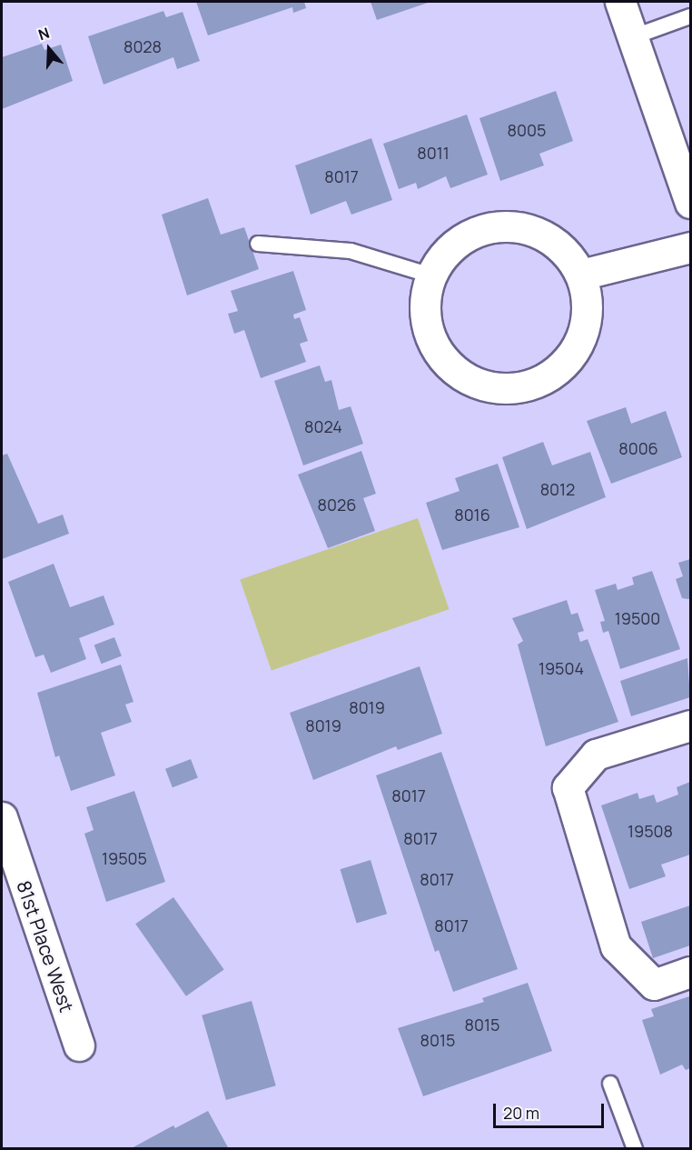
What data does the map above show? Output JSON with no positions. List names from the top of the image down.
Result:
{
  "streets": {
    "street": ["81st Place West"]
  },
  "house_numbers": [
    "8028",
    "8005",
    "8011",
    "8017",
    "8024",
    "8006",
    "8012",
    "8026",
    "8016",
    "19500",
    "19504",
    "8019",
    "8019",
    "8017",
    "19508",
    "8017",
    "19505",
    "8017",
    "8017",
    "8015",
    "8015"
  ],
  "scale_bar": "20 m",
  "north": "top"
}
